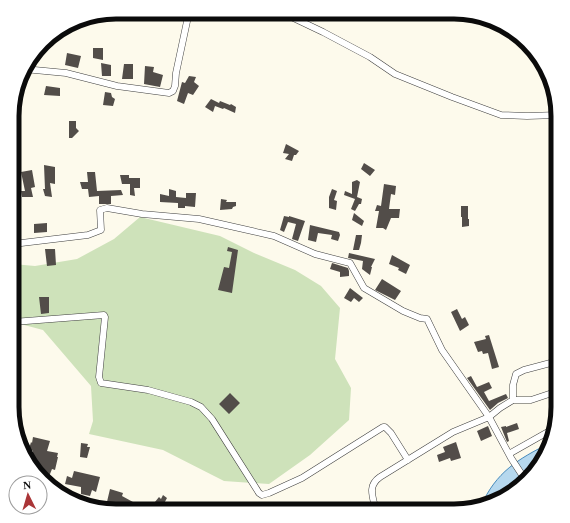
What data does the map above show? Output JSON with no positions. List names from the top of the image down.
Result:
{
  "north": "top"
}
